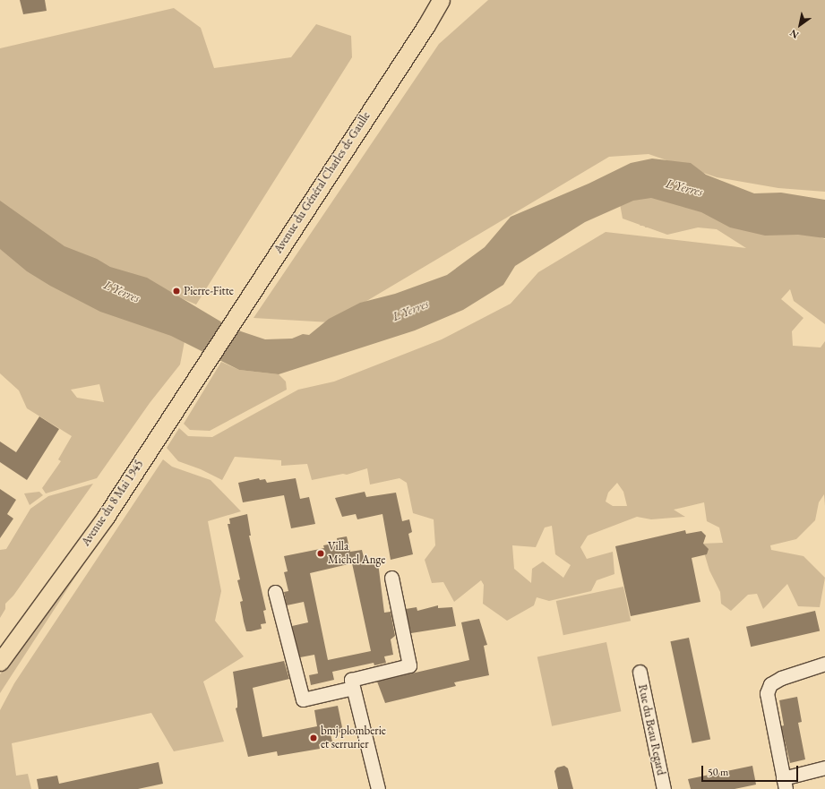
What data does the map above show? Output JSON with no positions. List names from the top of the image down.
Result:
{
  "streets": {
    "main road": ["Avenue du Général Charles de Gaulle", "Avenue du 8 Mai 1945"],
    "street": ["Rue du Beau Regard"]
  },
  "crossings": [
    ["Avenue du Général Charles de Gaulle", "Avenue du 8 Mai 1945"]
  ],
  "water": ["L'Yerres"],
  "places": ["Pierre-Fitte", "Villa Michel Ange", "bmj plomberie et serrurier"],
  "scale_bar": "50 m",
  "north": "bottom left"
}
